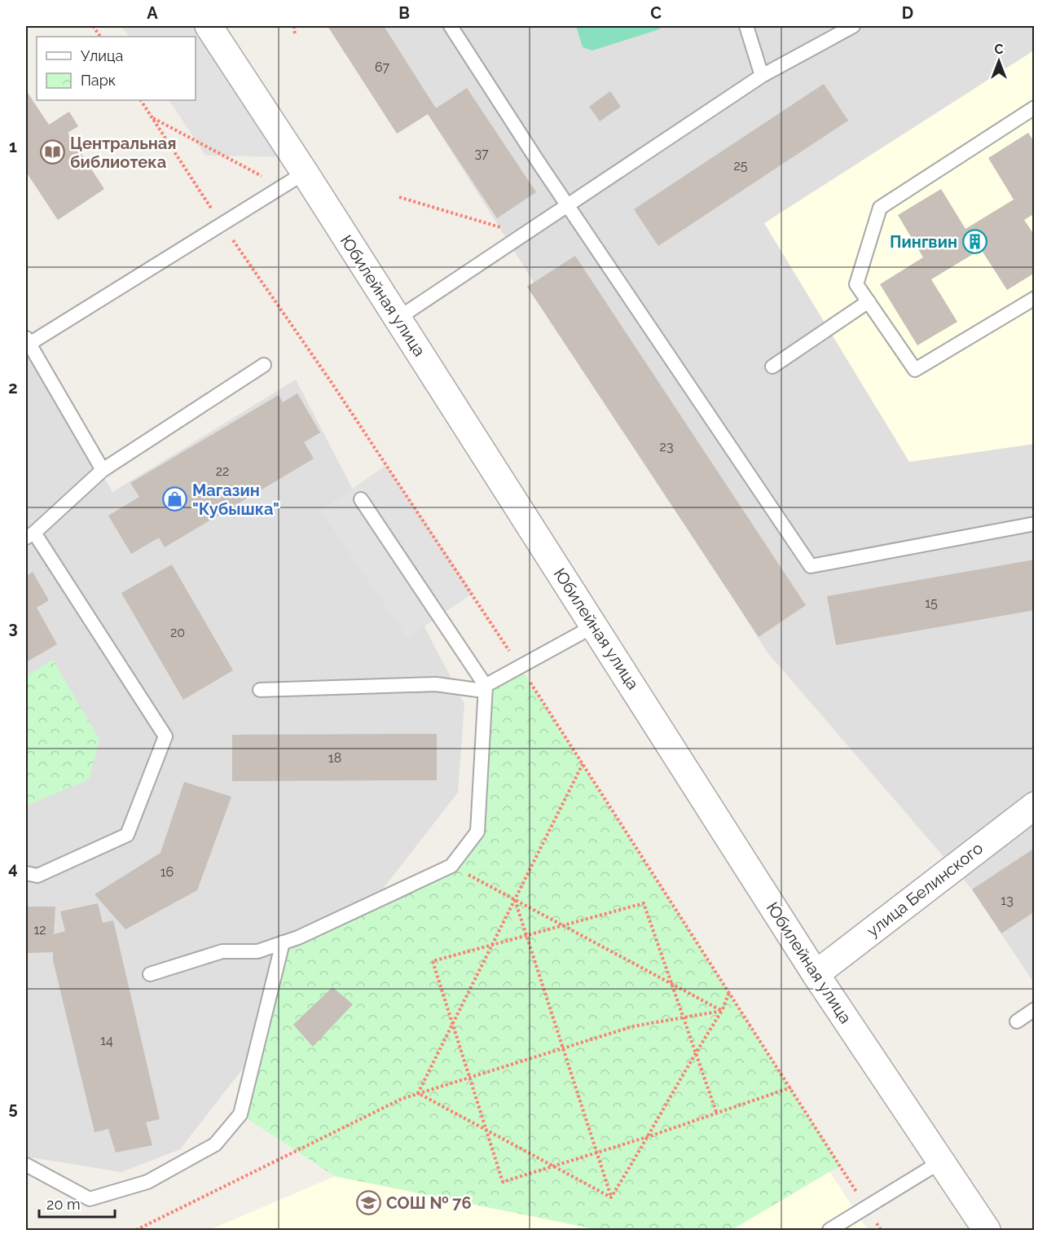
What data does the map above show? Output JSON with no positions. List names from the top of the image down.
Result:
{
  "streets": {
    "street": ["Юбилейная улица", "улица Белинского"]
  },
  "crossings": [
    ["Юбилейная улица", "улица Белинского"]
  ],
  "places": {
    "library": ["Центральная библиотека"],
    "building": ["Пингвин"],
    "shop": ["Магазин \"Кубышка\""],
    "school or university": ["СОШ № 76"]
  },
  "house_numbers": [
    "67",
    "37",
    "25",
    "23",
    "22",
    "15",
    "20",
    "18",
    "16",
    "13",
    "12",
    "14"
  ],
  "legend": ["Улица", "Парк"],
  "scale_bar": "20 m",
  "north": "top",
  "grid": {
    "columns": [
      "A",
      "B",
      "C",
      "D"
    ],
    "rows": [
      "1",
      "2",
      "3",
      "4",
      "5"
    ]
  }
}
